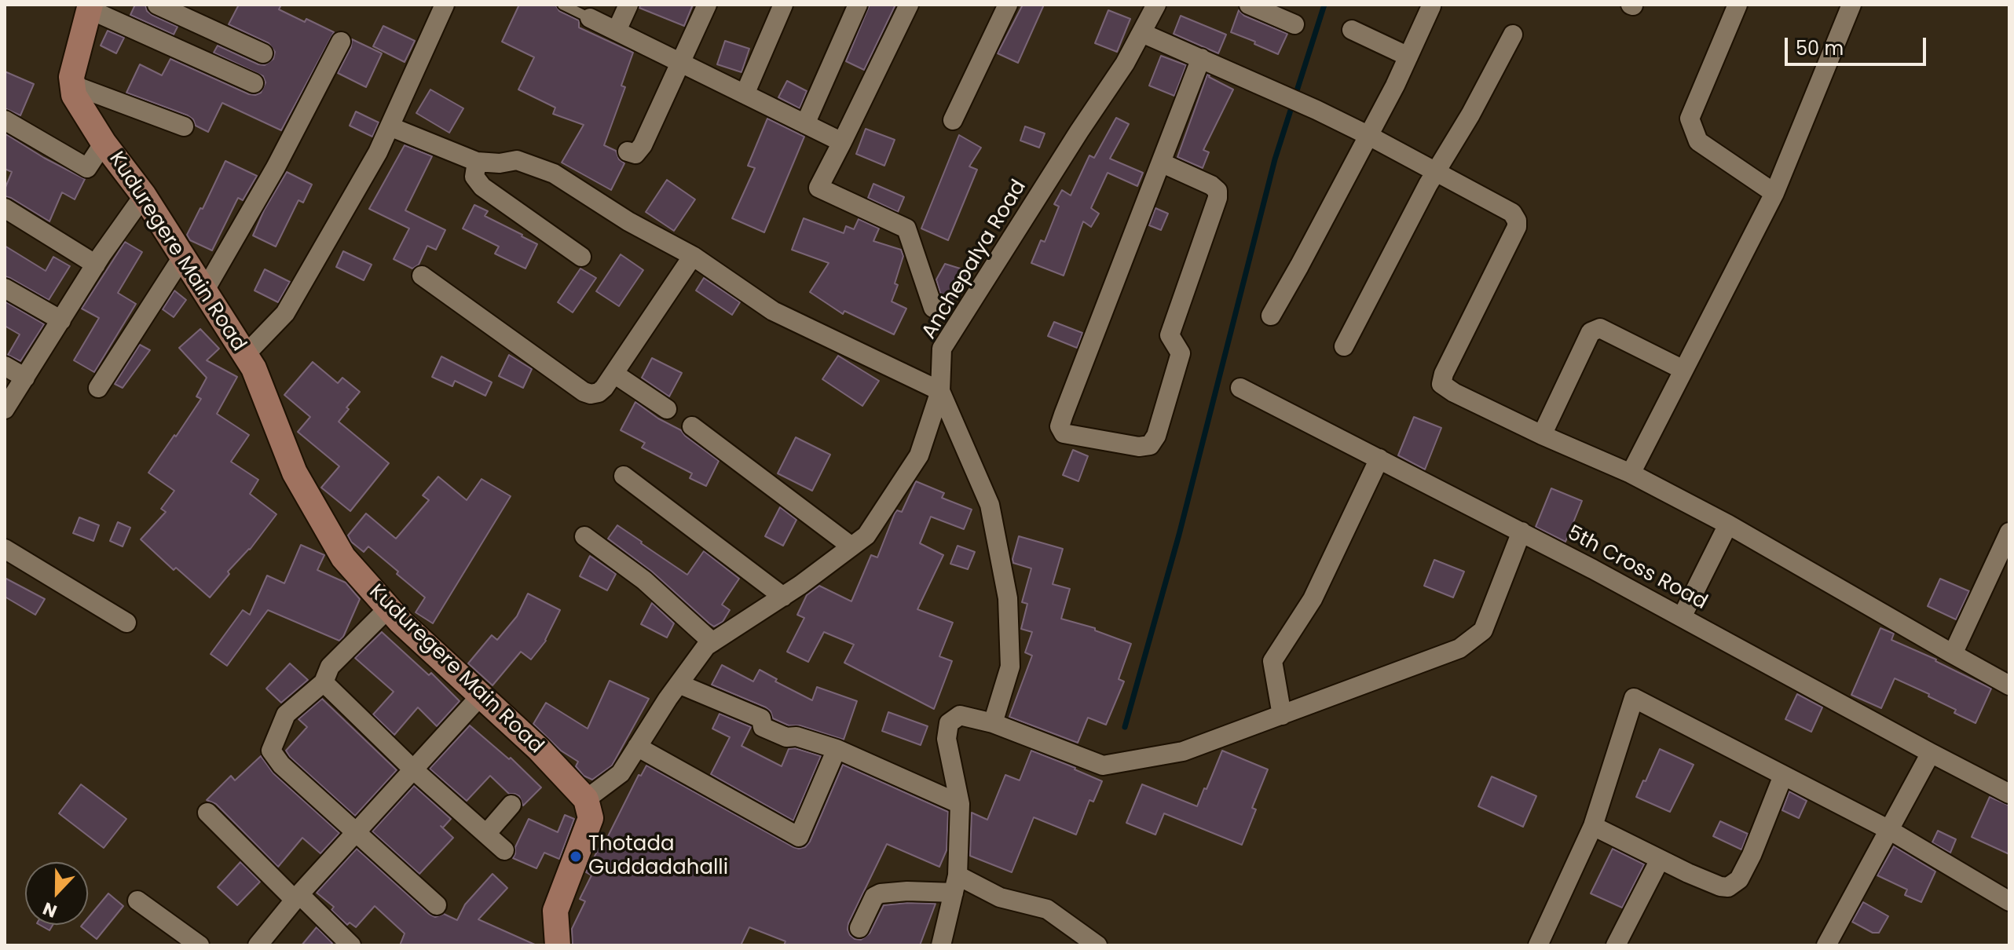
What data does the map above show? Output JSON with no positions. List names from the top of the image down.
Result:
{
  "streets": {
    "street": ["Kuduregere Main Road", "Anchepalya Road", "5th Cross Road"]
  },
  "crossings": [
    ["Kuduregere Main Road", "Anchepalya Road"]
  ],
  "places": ["Thotada Guddadahalli"],
  "scale_bar": "50 m",
  "north": "bottom"
}
